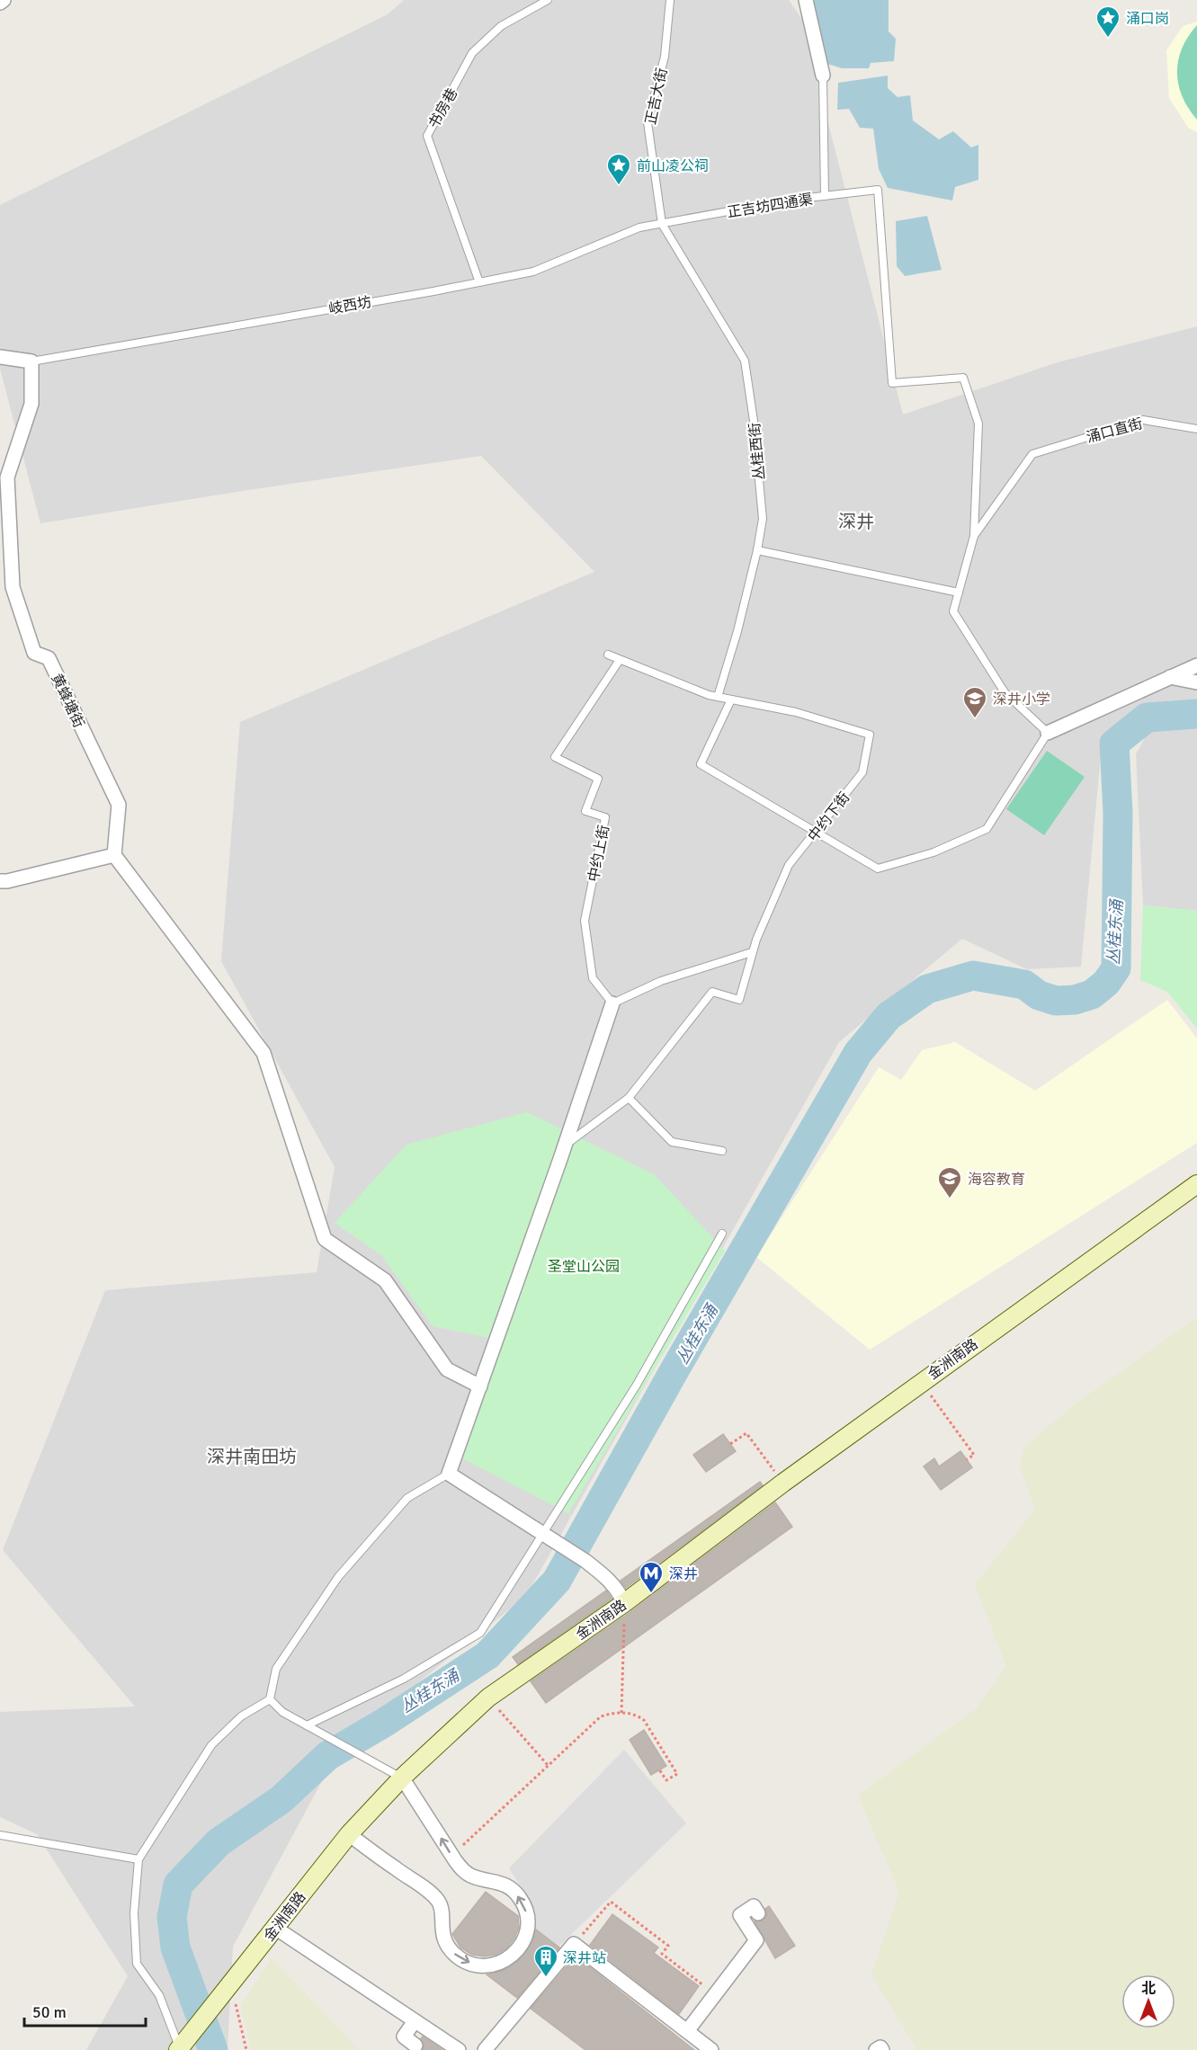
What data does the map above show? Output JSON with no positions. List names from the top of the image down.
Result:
{
  "streets": {
    "main road": ["金洲南路"],
    "street": ["黄蜂塘街"],
    "lane": [
      "正吉大街",
      "书房巷",
      "正吉坊四通渠",
      "岐西坊",
      "涌口直街",
      "丛桂西街",
      "中约下街",
      "中约上街"
    ]
  },
  "crossings": [
    ["正吉大街", "正吉坊四通渠"],
    ["正吉大街", "岐西坊"],
    ["正吉大街", "丛桂西街"],
    ["书房巷", "岐西坊"],
    ["正吉坊四通渠", "岐西坊"],
    ["正吉坊四通渠", "涌口直街"],
    ["正吉坊四通渠", "丛桂西街"],
    ["岐西坊", "丛桂西街"],
    ["岐西坊", "黄蜂塘街"],
    ["丛桂西街", "中约下街"],
    ["中约下街", "中约上街"]
  ],
  "districts": ["深井", "深井南田坊"],
  "water": ["丛桂东涌"],
  "parks": ["圣堂山公园"],
  "places": {
    "place": ["涌口岗", "前山凌公祠"],
    "school or university": ["深井小学", "海容教育"],
    "metro station": ["深井"],
    "building": ["深井站"]
  },
  "scale_bar": "50 m",
  "north": "top"
}
